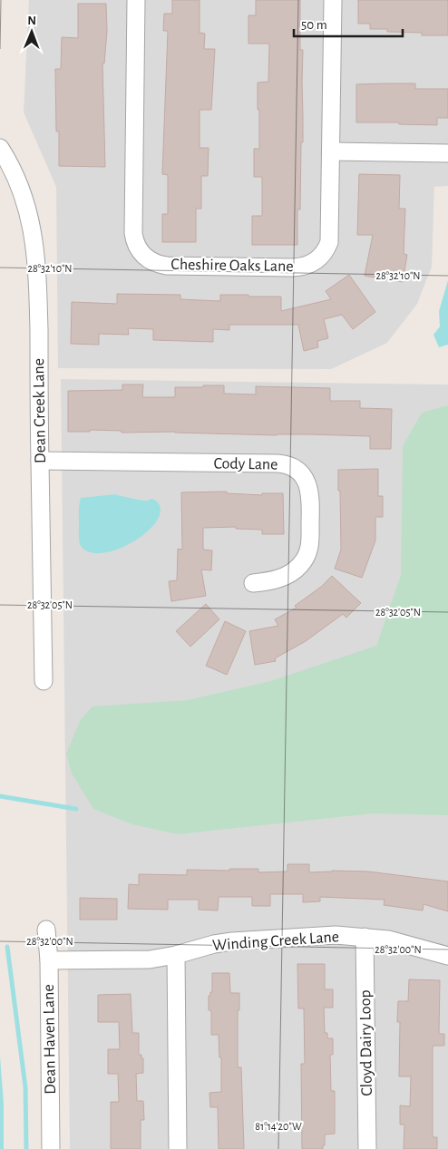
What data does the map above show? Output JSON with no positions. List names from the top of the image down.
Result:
{
  "streets": {
    "street": [
      "Cheshire Oaks Lane",
      "Dean Creek Lane",
      "Cody Lane",
      "Winding Creek Lane",
      "Dean Haven Lane",
      "Cloyd Dairy Loop"
    ]
  },
  "crossings": [
    ["Dean Creek Lane", "Cody Lane"],
    ["Winding Creek Lane", "Dean Haven Lane"],
    ["Winding Creek Lane", "Cloyd Dairy Loop"]
  ],
  "scale_bar": "50 m",
  "north": "top",
  "coordinates": [
    "28°32'10\"N",
    "28°32'05\"N",
    "28°32'00\"N",
    "81°14'20\"W"
  ]
}
